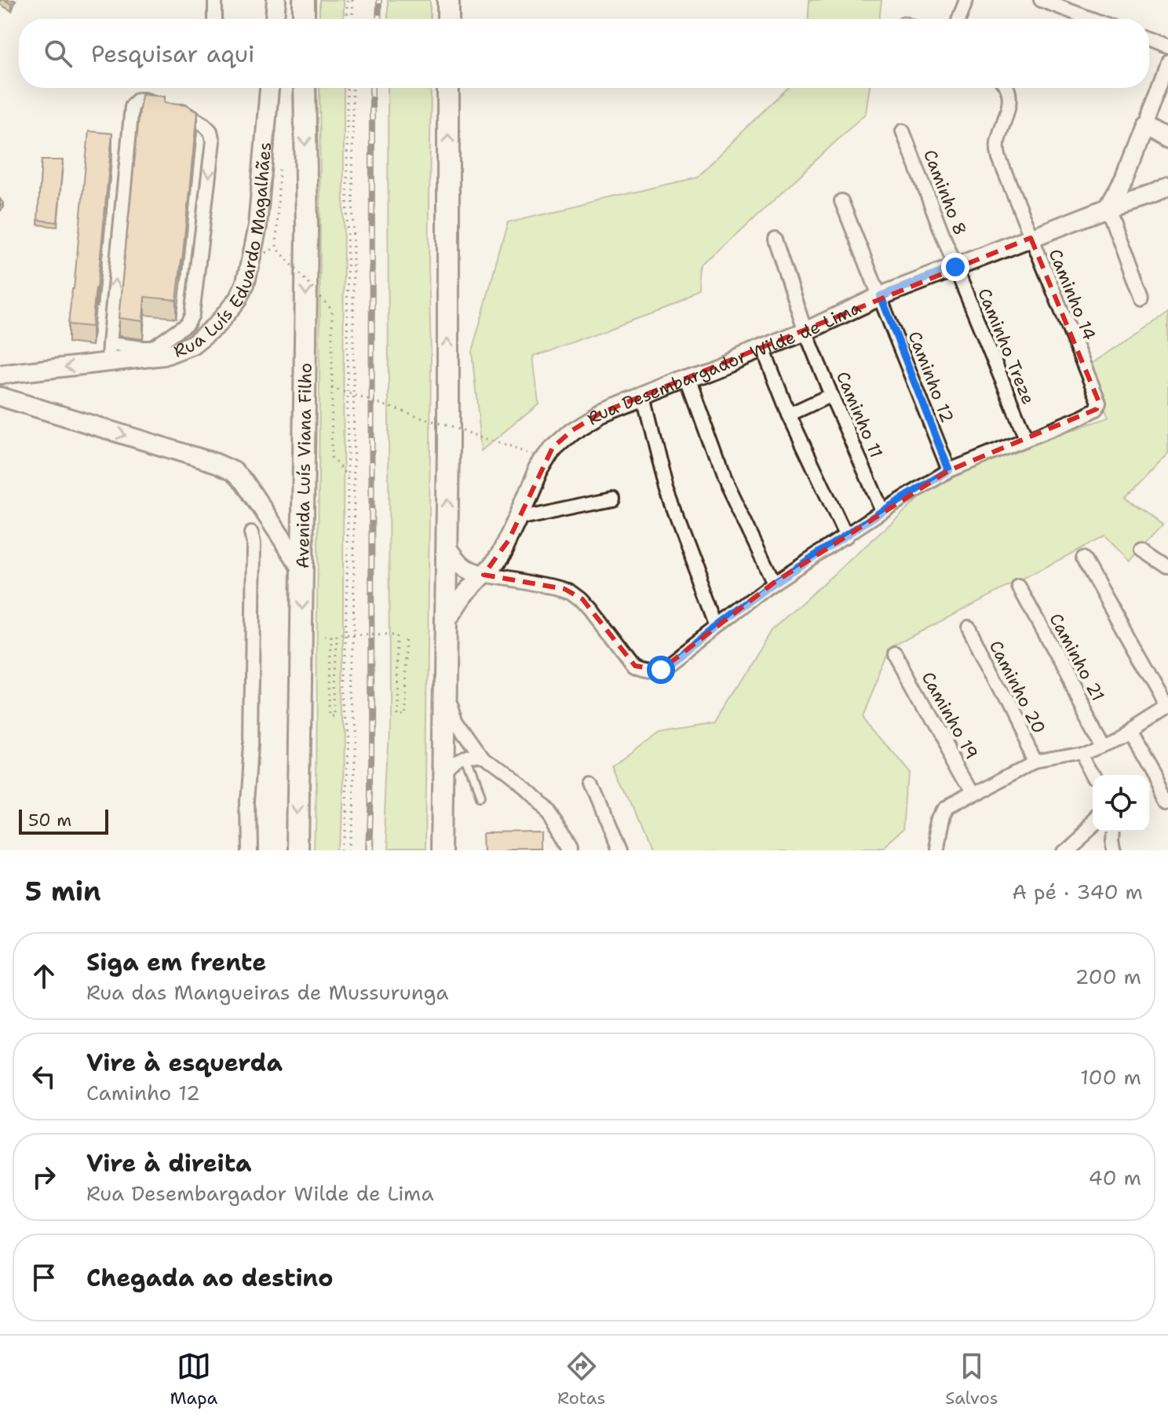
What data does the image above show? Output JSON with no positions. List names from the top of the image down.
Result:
{
  "streets": {
    "highway": ["Avenida Luís Viana Filho"],
    "main road": ["Rua Luís Eduardo Magalhães", "Rua Desembargador Wilde de Lima"],
    "street": [
      "Caminho 8",
      "Caminho 14",
      "Caminho Treze",
      "Caminho 12",
      "Caminho 11",
      "Caminho 21",
      "Caminho 20",
      "Caminho 19"
    ]
  },
  "crossings": [
    ["Caminho 8", "Caminho Treze"],
    ["Caminho 8", "Rua Desembargador Wilde de Lima"],
    ["Caminho 14", "Caminho Treze"],
    ["Caminho 14", "Rua Desembargador Wilde de Lima"],
    ["Caminho Treze", "Rua Desembargador Wilde de Lima"],
    ["Rua Desembargador Wilde de Lima", "Caminho 12"],
    ["Rua Desembargador Wilde de Lima", "Caminho 11"]
  ],
  "scale_bar": "50 m",
  "page": {
    "search": "Pesquisar aqui",
    "scale": "50 m",
    "heading": ["5 min", "A pé · 340 m"],
    "list": [
      ["Siga em frente", "Rua das Mangueiras de Mussurunga", "200 m"],
      ["Vire à esquerda", "Caminho 12", "100 m"],
      ["Vire à direita", "Rua Desembargador Wilde de Lima", "40 m"],
      "Chegada ao destino"
    ],
    "nav": ["Mapa", "Rotas", "Salvos"]
  }
}
